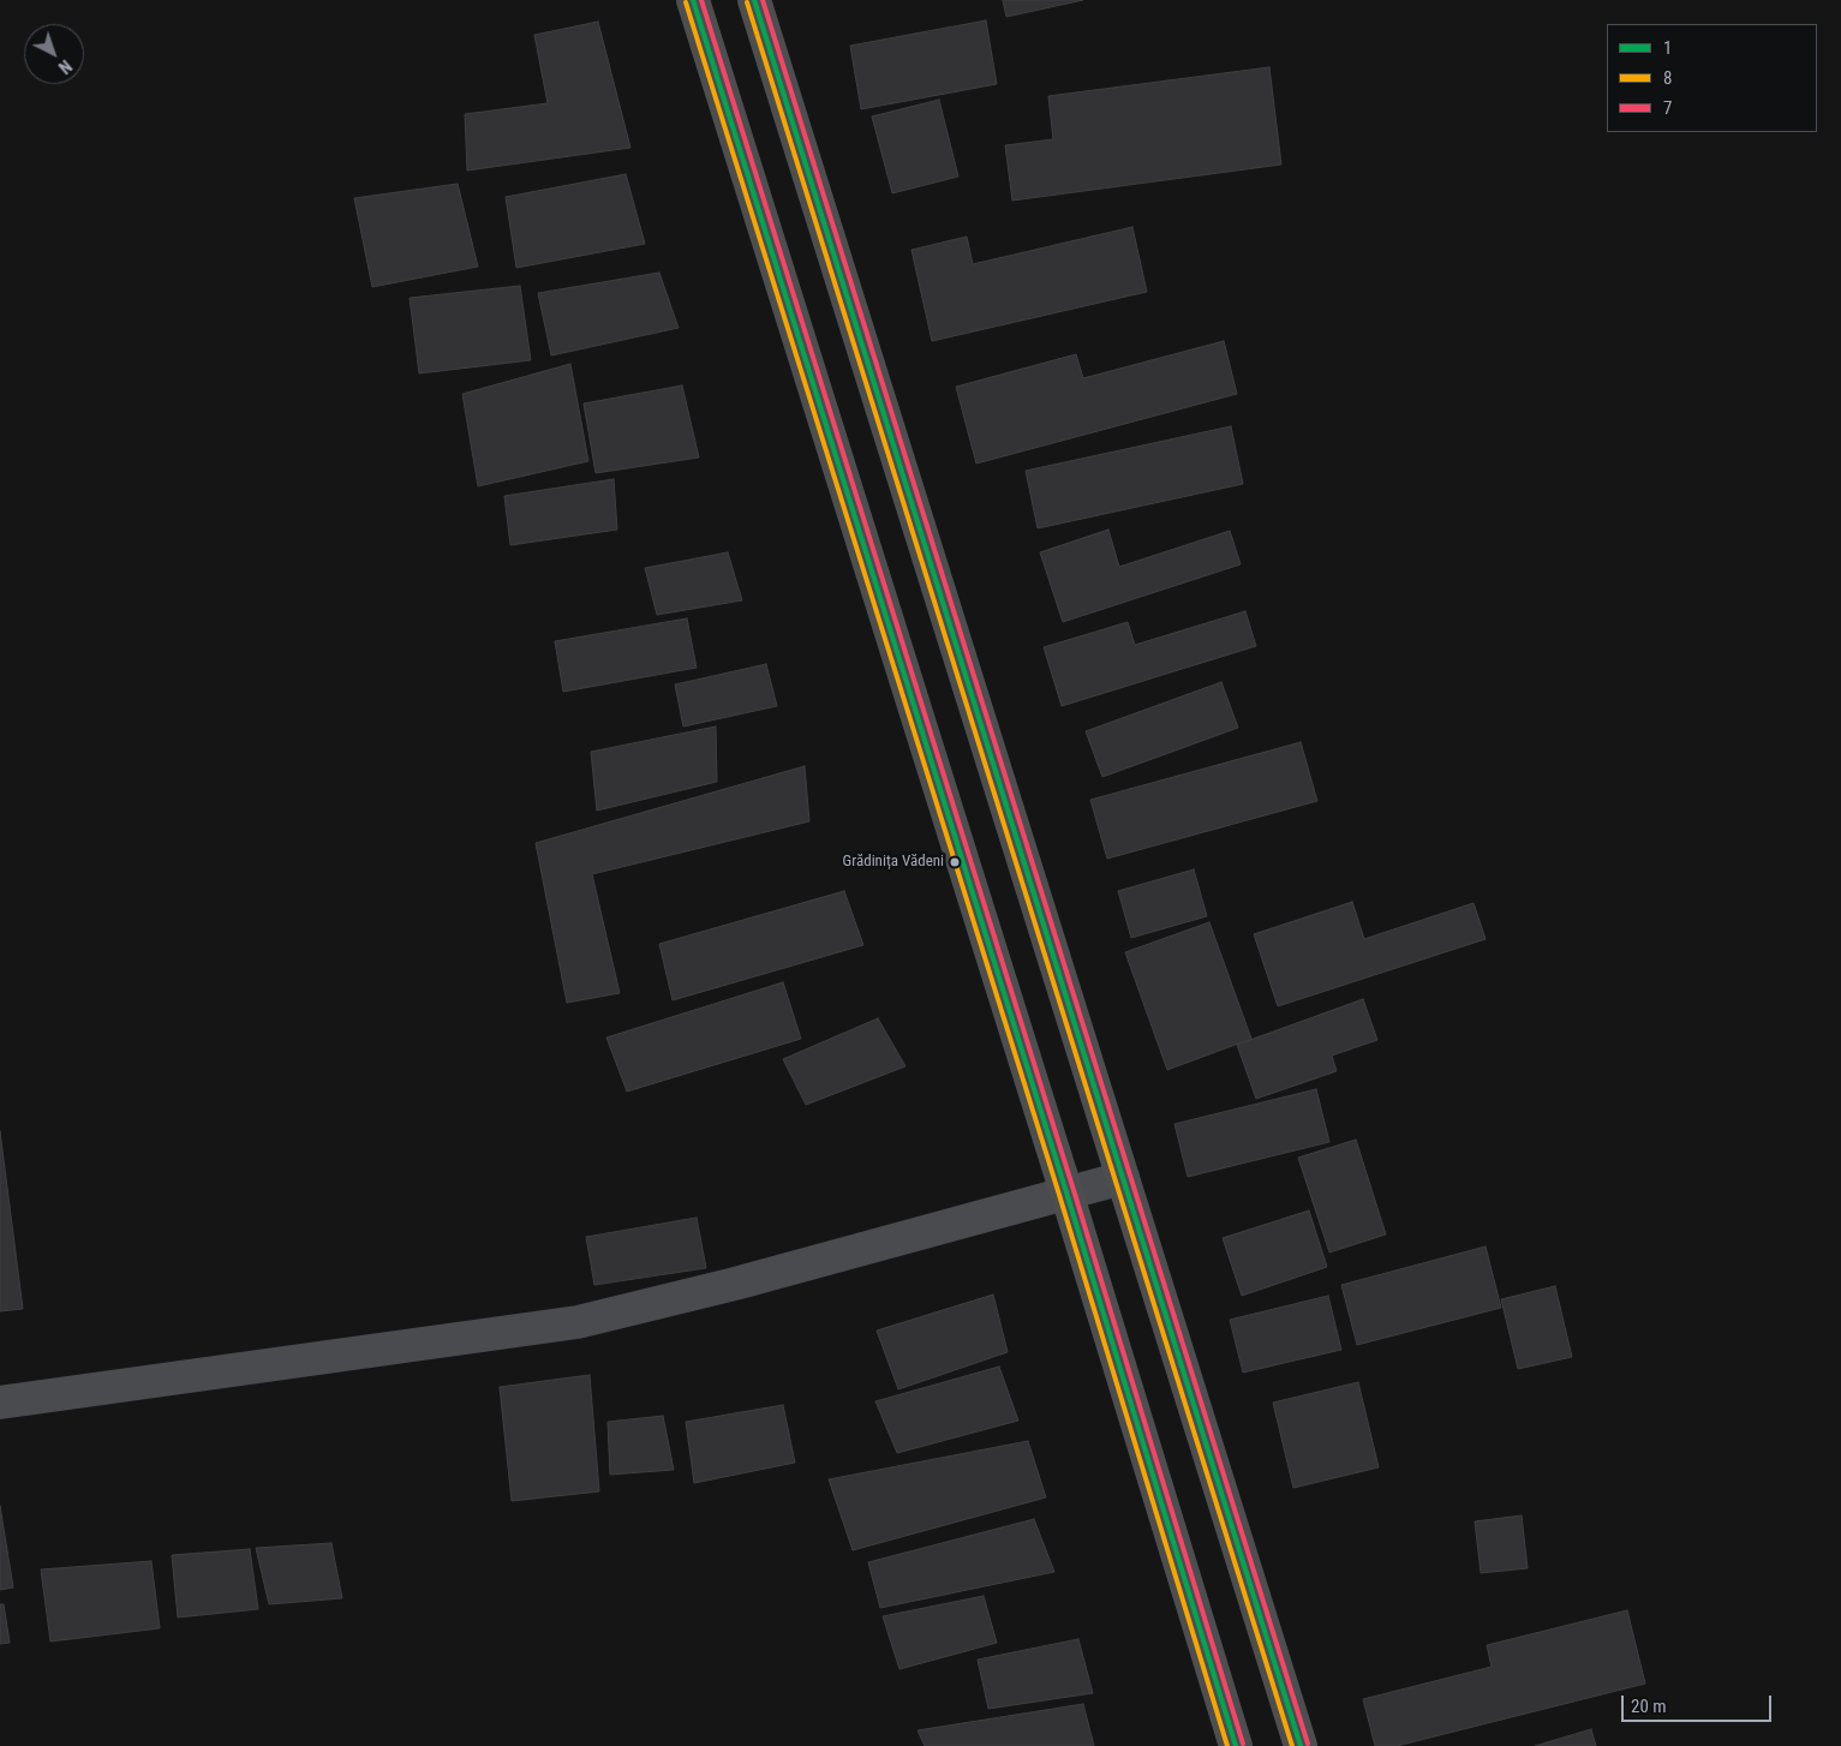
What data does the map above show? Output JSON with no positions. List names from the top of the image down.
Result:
{
  "places": ["Grădinița Vădeni"],
  "lines": ["transit line 1", "transit line 7", "transit line 8"],
  "legend": ["1", "8", "7"],
  "scale_bar": "20 m",
  "north": "bottom right"
}
